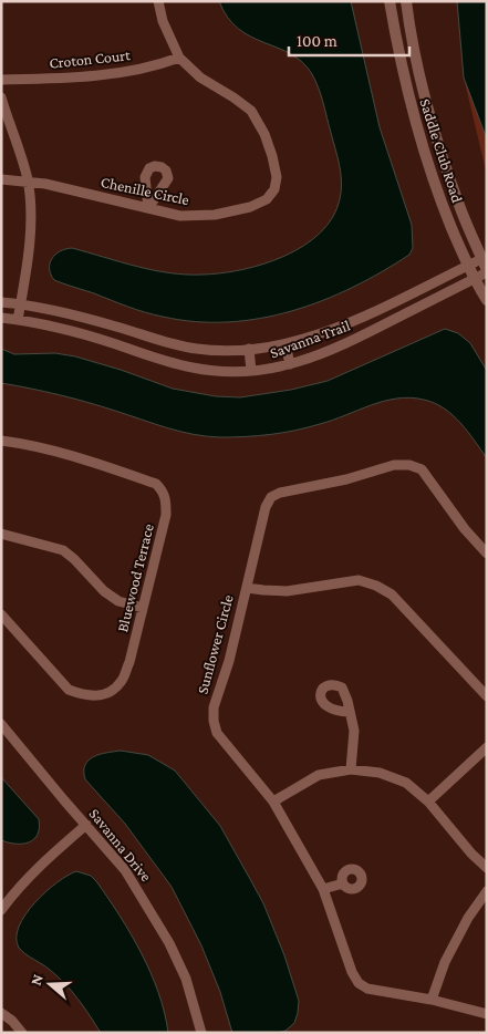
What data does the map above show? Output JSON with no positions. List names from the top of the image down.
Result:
{
  "streets": {
    "street": [
      "Croton Court",
      "Saddle Club Road",
      "Chenille Circle",
      "Savanna Trail",
      "Bluewood Terrace",
      "Sunflower Circle",
      "Savanna Drive"
    ]
  },
  "crossings": [
    ["Croton Court", "Chenille Circle"],
    ["Saddle Club Road", "Savanna Trail"]
  ],
  "scale_bar": "100 m",
  "north": "left"
}
